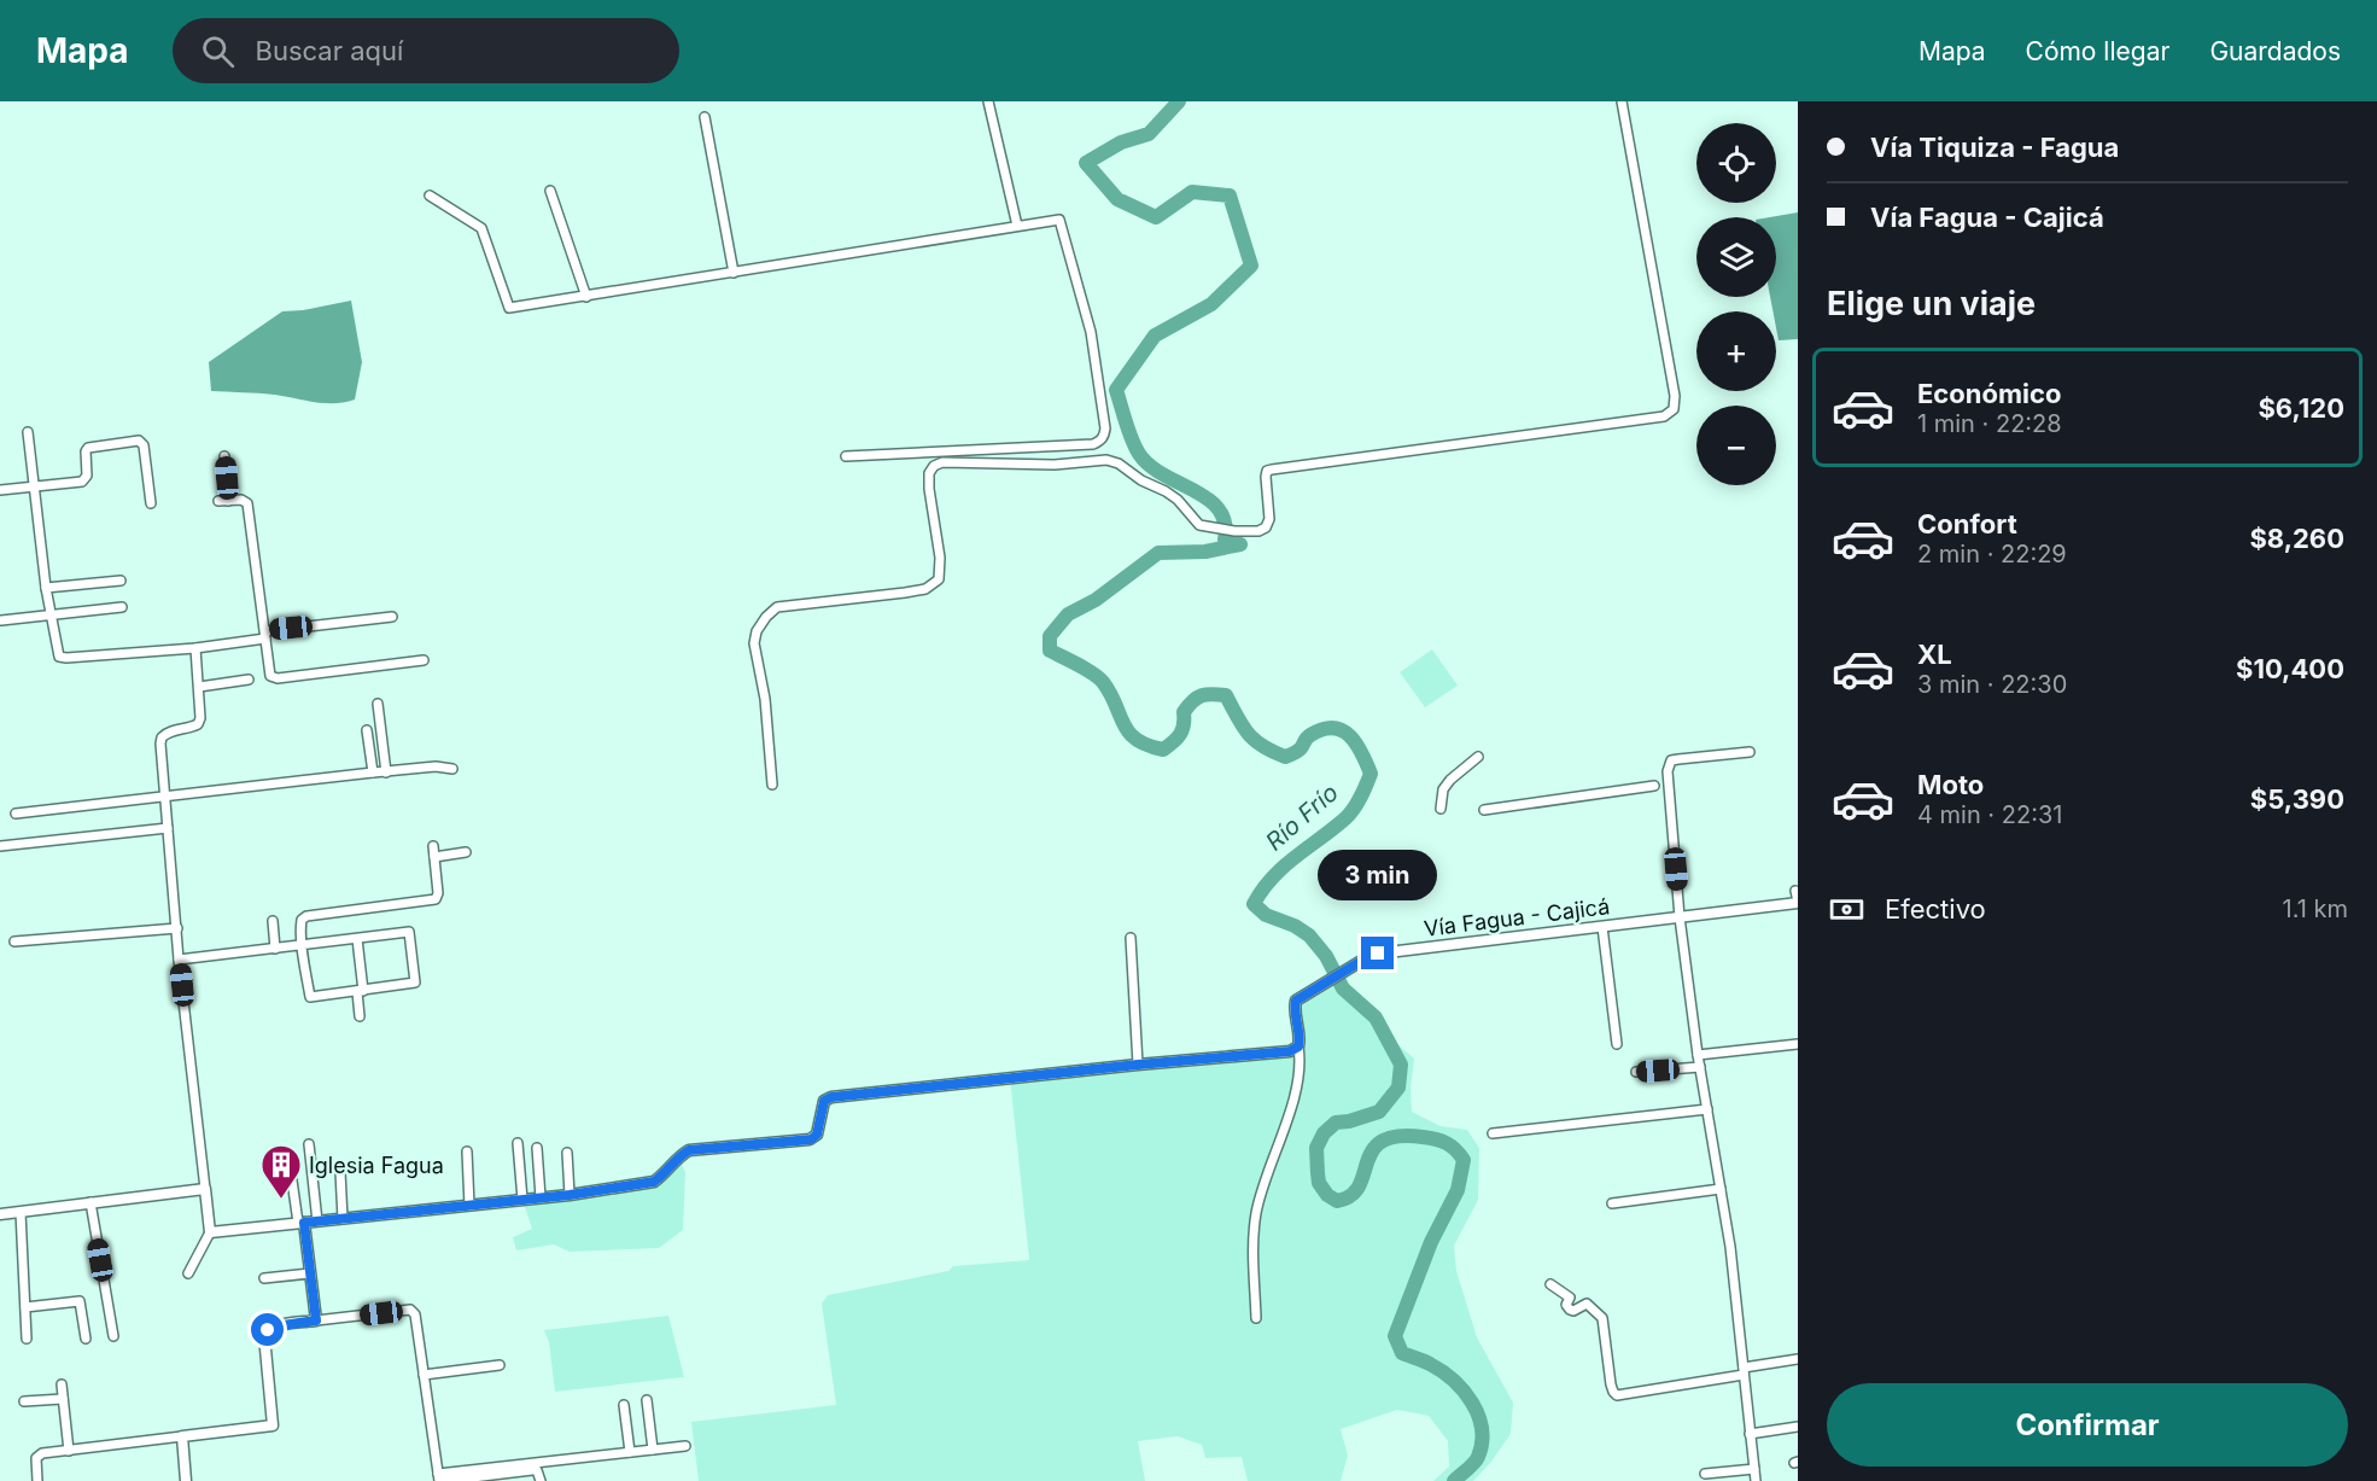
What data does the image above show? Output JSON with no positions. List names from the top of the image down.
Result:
{
  "streets": {
    "street": ["Vía Fagua - Cajicá"]
  },
  "water": ["Río Frío"],
  "places": {
    "building": ["Iglesia Fagua"]
  },
  "page": {
    "header": "Mapa",
    "search": "Buscar aquí",
    "nav": ["Mapa", "Cómo llegar", "Guardados"],
    "banner": ["Vía Tiquiza - Fagua", "Vía Fagua - Cajicá"],
    "map_buttons": ["+", "−"],
    "heading": "Elige un viaje",
    "list": [
      {
        "name": "Económico",
        "note": "1 min · 22:28",
        "value": "$6,120"
      },
      {
        "name": "Confort",
        "note": "2 min · 22:29",
        "value": "$8,260"
      },
      {
        "name": "XL",
        "note": "3 min · 22:30",
        "value": "$10,400"
      },
      {
        "name": "Moto",
        "note": "4 min · 22:31",
        "value": "$5,390"
      }
    ],
    "bubble": "3 min",
    "pay": ["Efectivo", "1.1 km"],
    "buttons": "Confirmar"
  }
}
